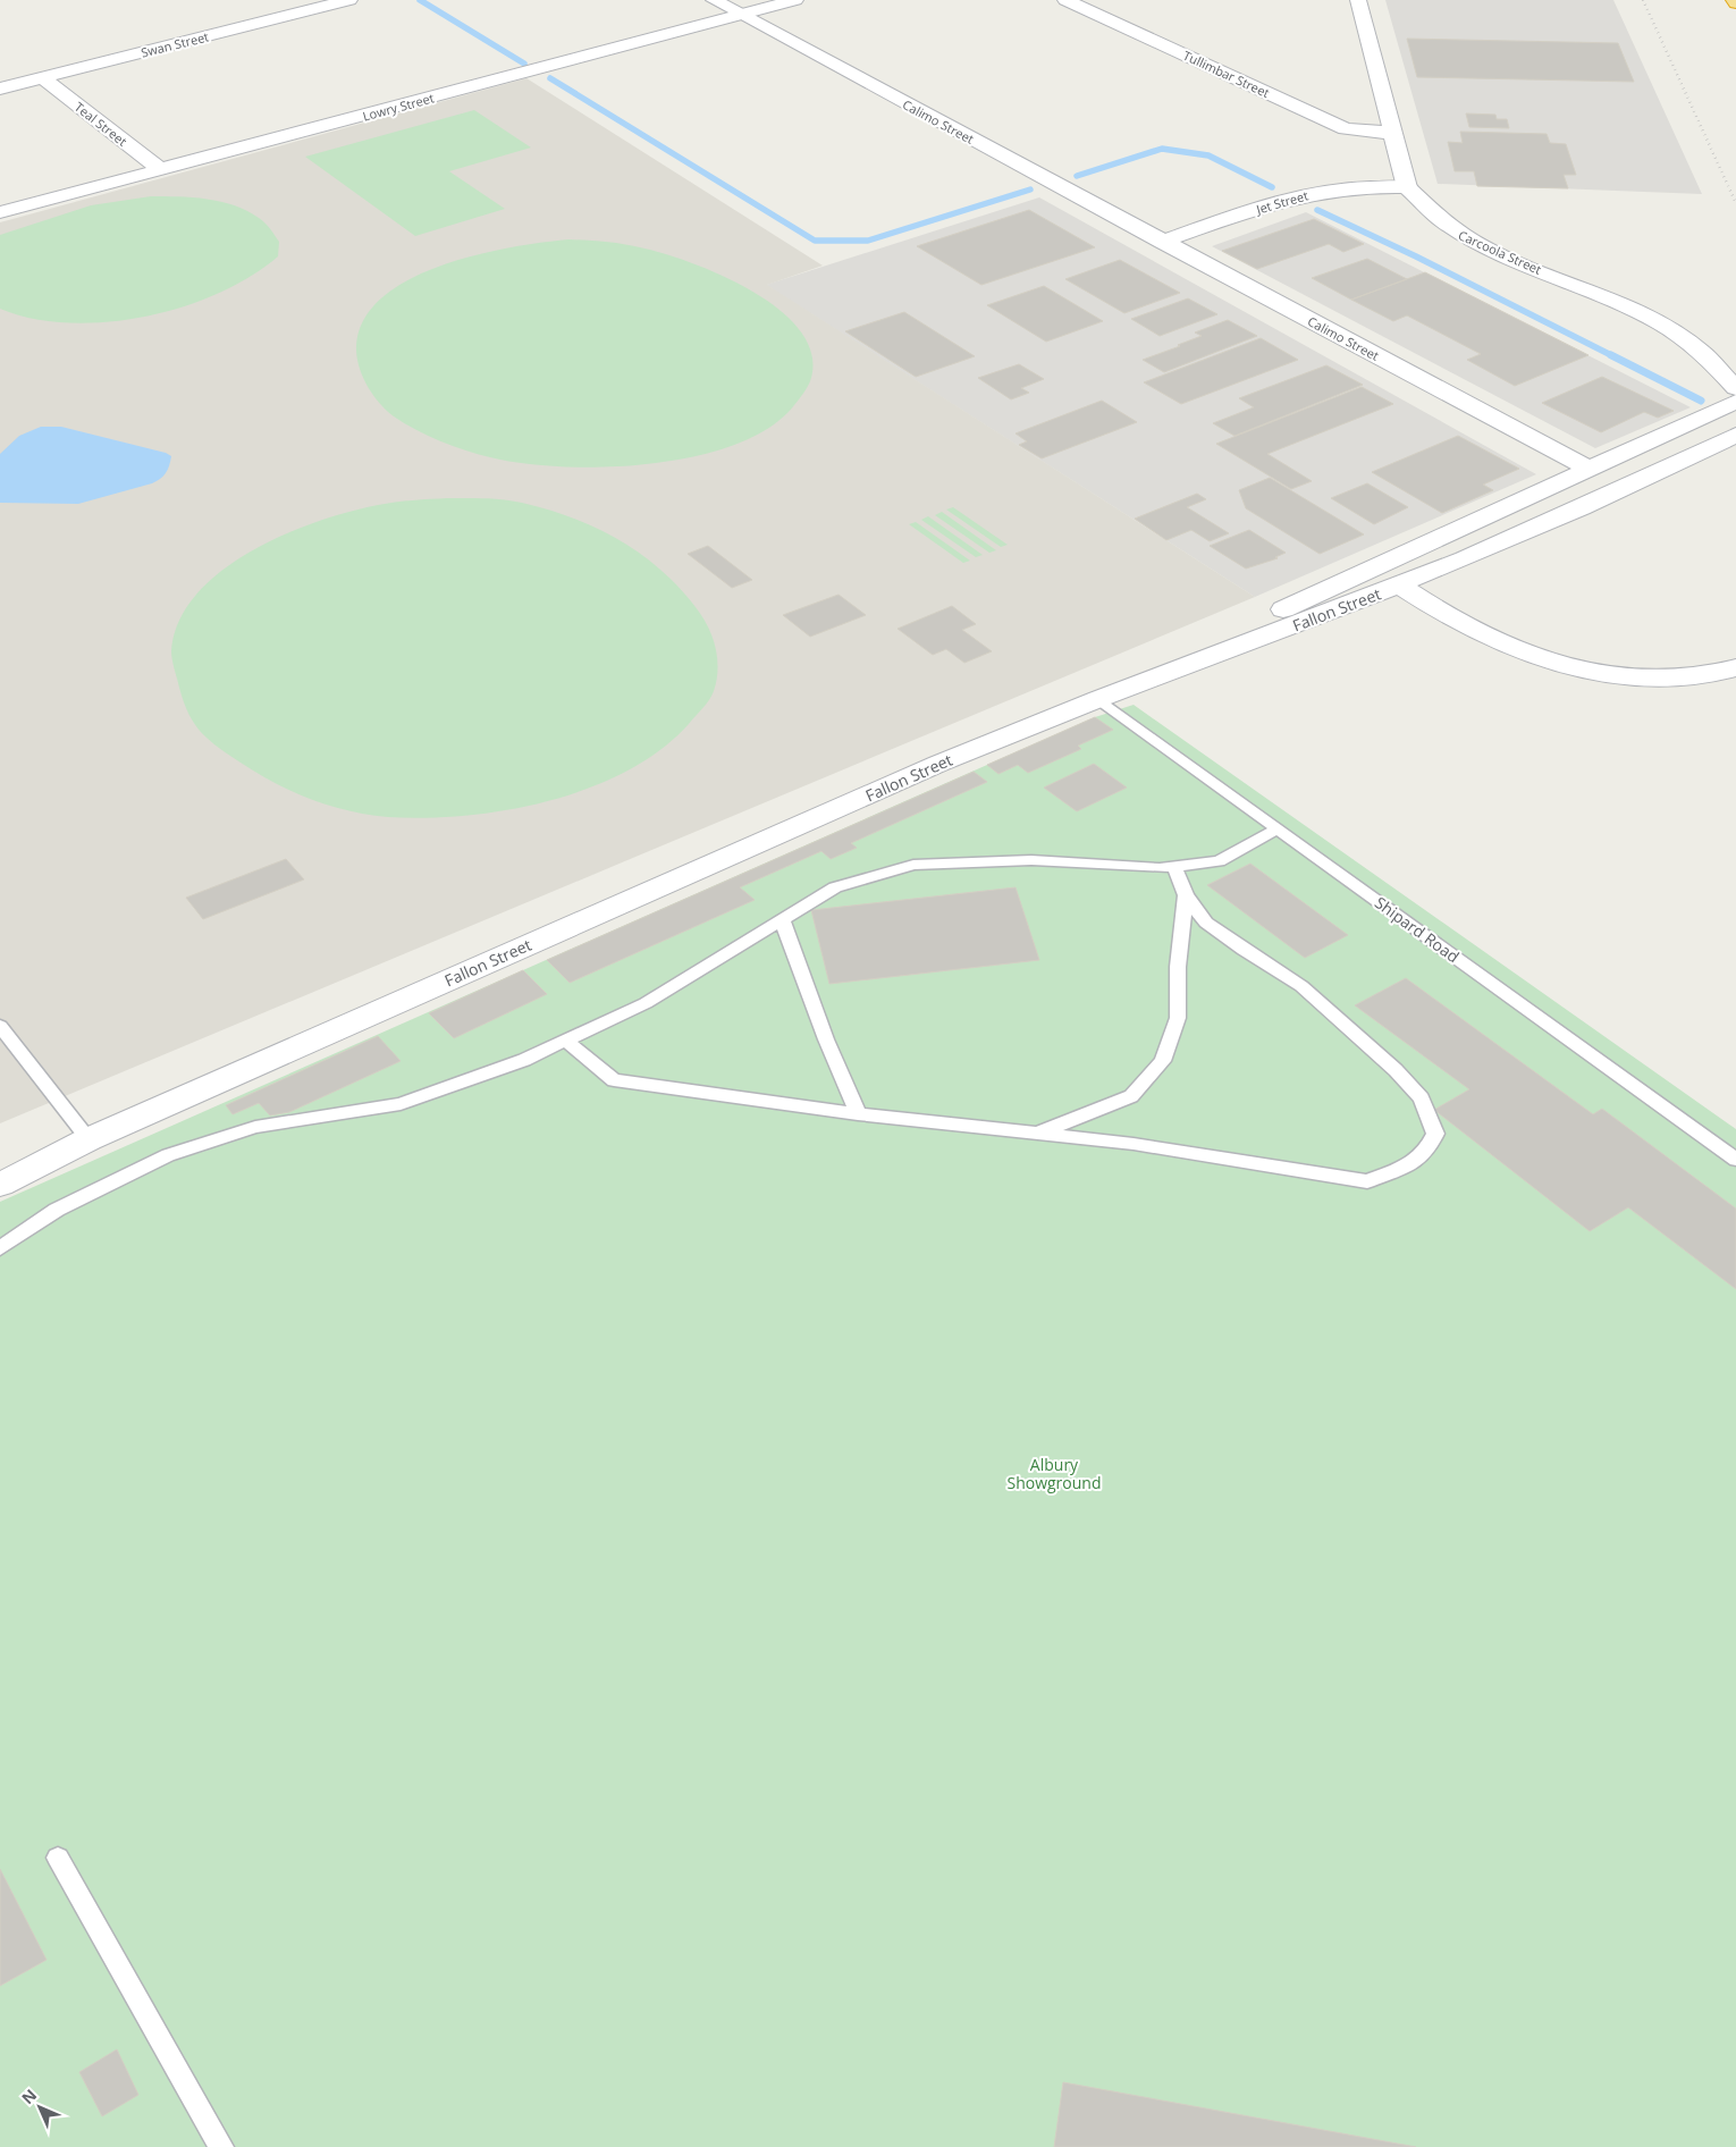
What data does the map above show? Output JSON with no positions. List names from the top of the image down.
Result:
{
  "streets": {
    "street": [
      "Swan Street",
      "Tullimbar Street",
      "Lowry Street",
      "Calimo Street",
      "Teal Street",
      "Jet Street",
      "Carcoola Street",
      "Fallon Street"
    ],
    "lane": ["Shipard Road"]
  },
  "crossings": [
    ["Swan Street", "Teal Street"],
    ["Tullimbar Street", "Carcoola Street"],
    ["Lowry Street", "Calimo Street"],
    ["Lowry Street", "Teal Street"],
    ["Calimo Street", "Jet Street"],
    ["Jet Street", "Carcoola Street"],
    ["Fallon Street", "Shipard Road"]
  ],
  "parks": ["Albury Showground"],
  "north": "top left"
}
